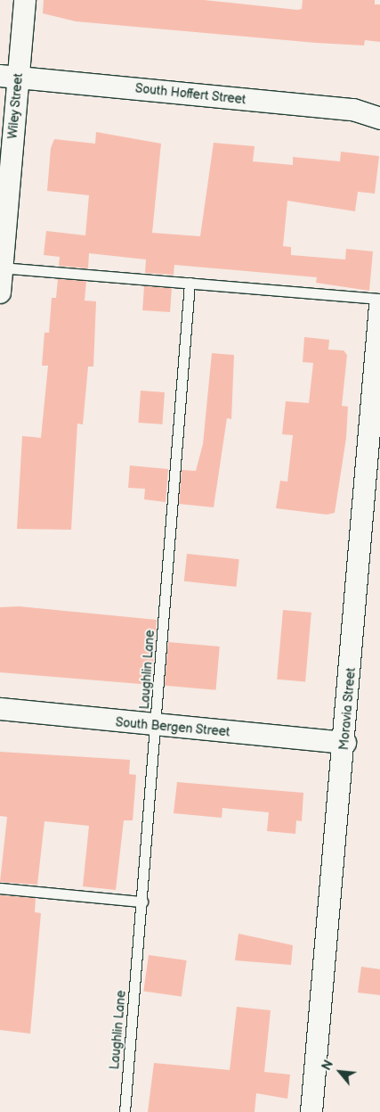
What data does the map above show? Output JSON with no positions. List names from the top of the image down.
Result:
{
  "streets": {
    "street": [
      "South Hoffert Street",
      "Wiley Street",
      "Moravia Street",
      "South Bergen Street"
    ],
    "lane": ["Laughlin Lane"]
  },
  "crossings": [
    ["South Hoffert Street", "Wiley Street"],
    ["Laughlin Lane", "South Bergen Street"],
    ["Moravia Street", "South Bergen Street"]
  ],
  "north": "top left"
}
